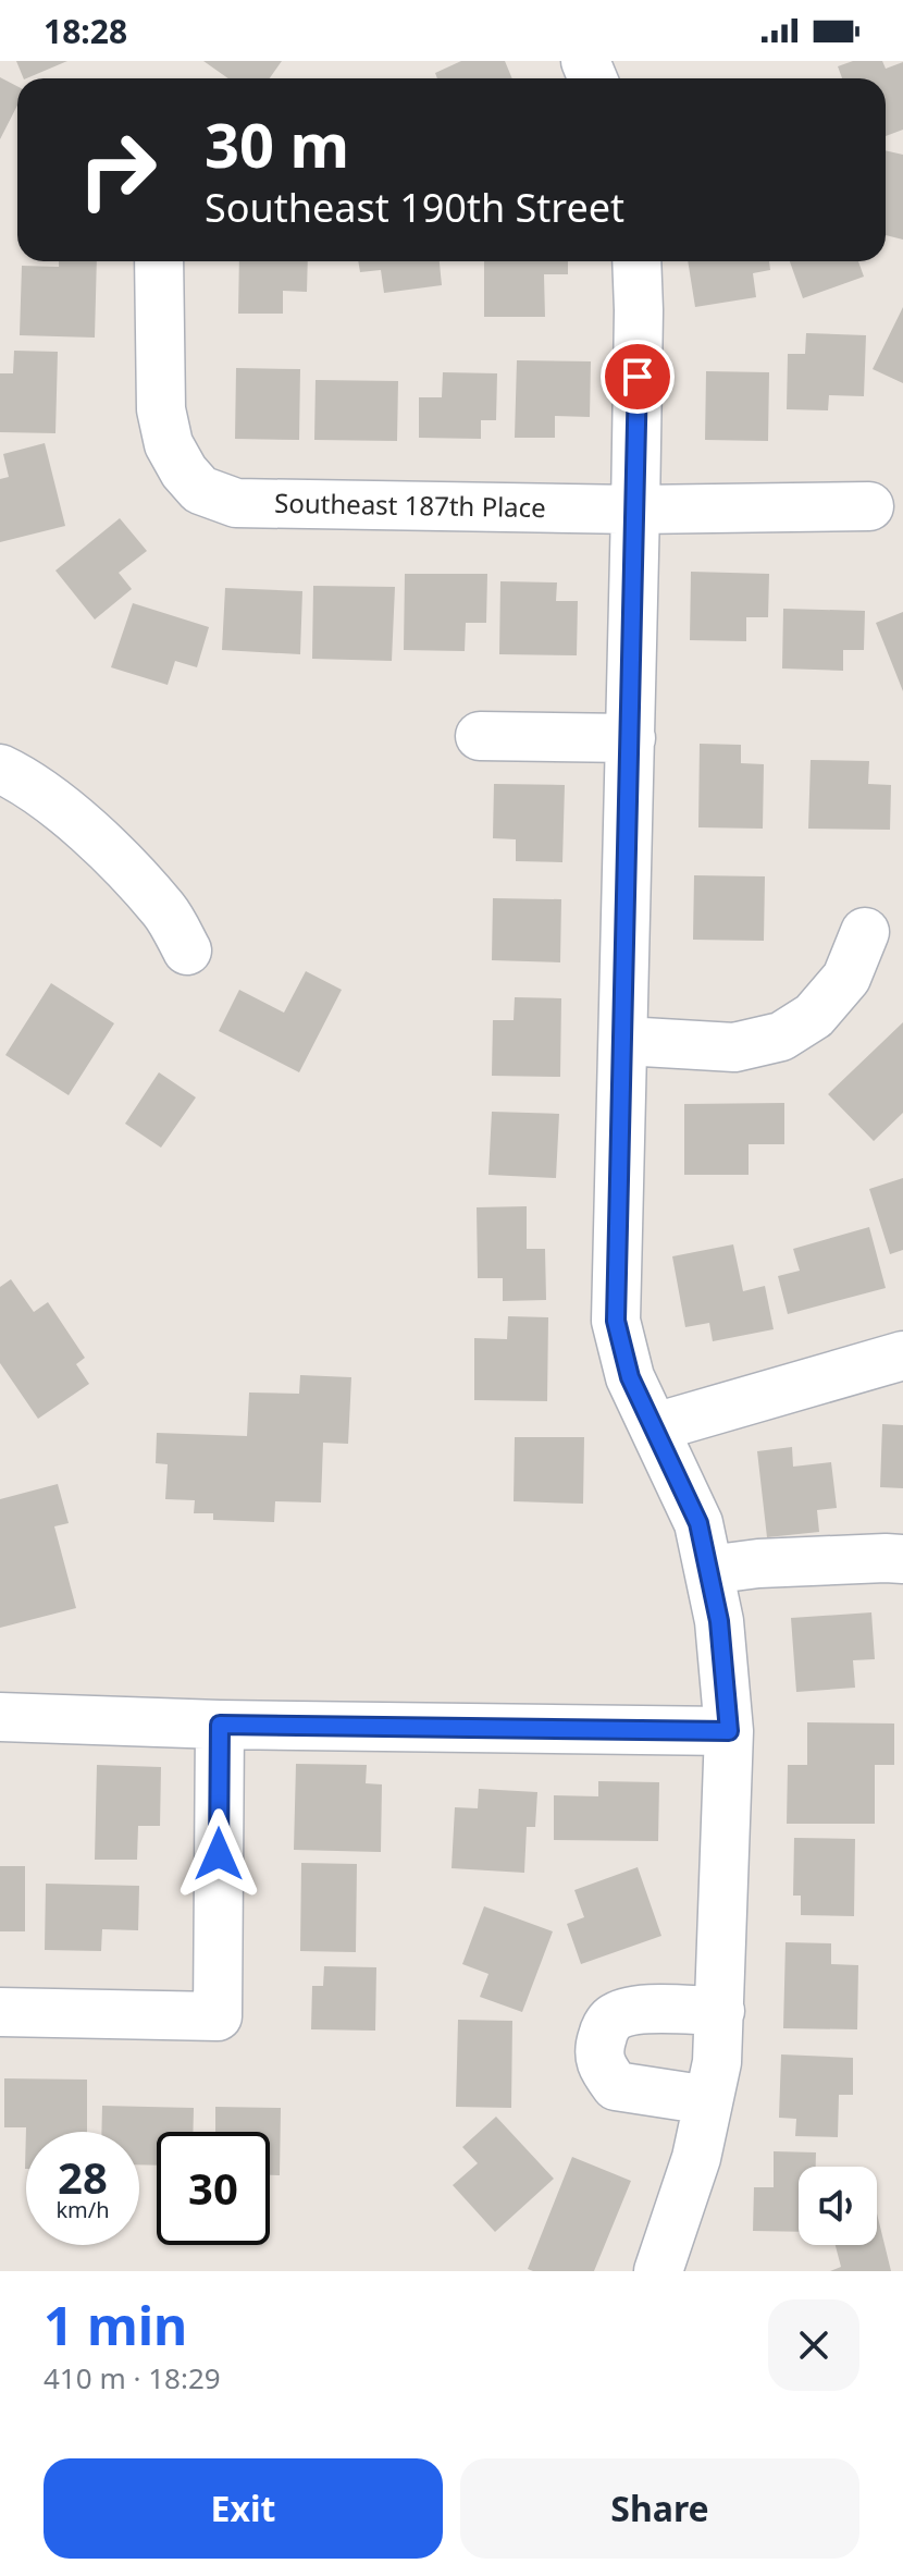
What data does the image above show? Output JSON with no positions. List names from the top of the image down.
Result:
{
  "streets": {
    "street": ["Southeast 187th Place"]
  },
  "page": {
    "status": "18:28",
    "turn": ["30 m", "Southeast 190th Street"],
    "speed": "28 km/h",
    "limit": "30",
    "heading": ["1 min", "410 m · 18:29"],
    "buttons": ["Exit", "Share"]
  }
}
